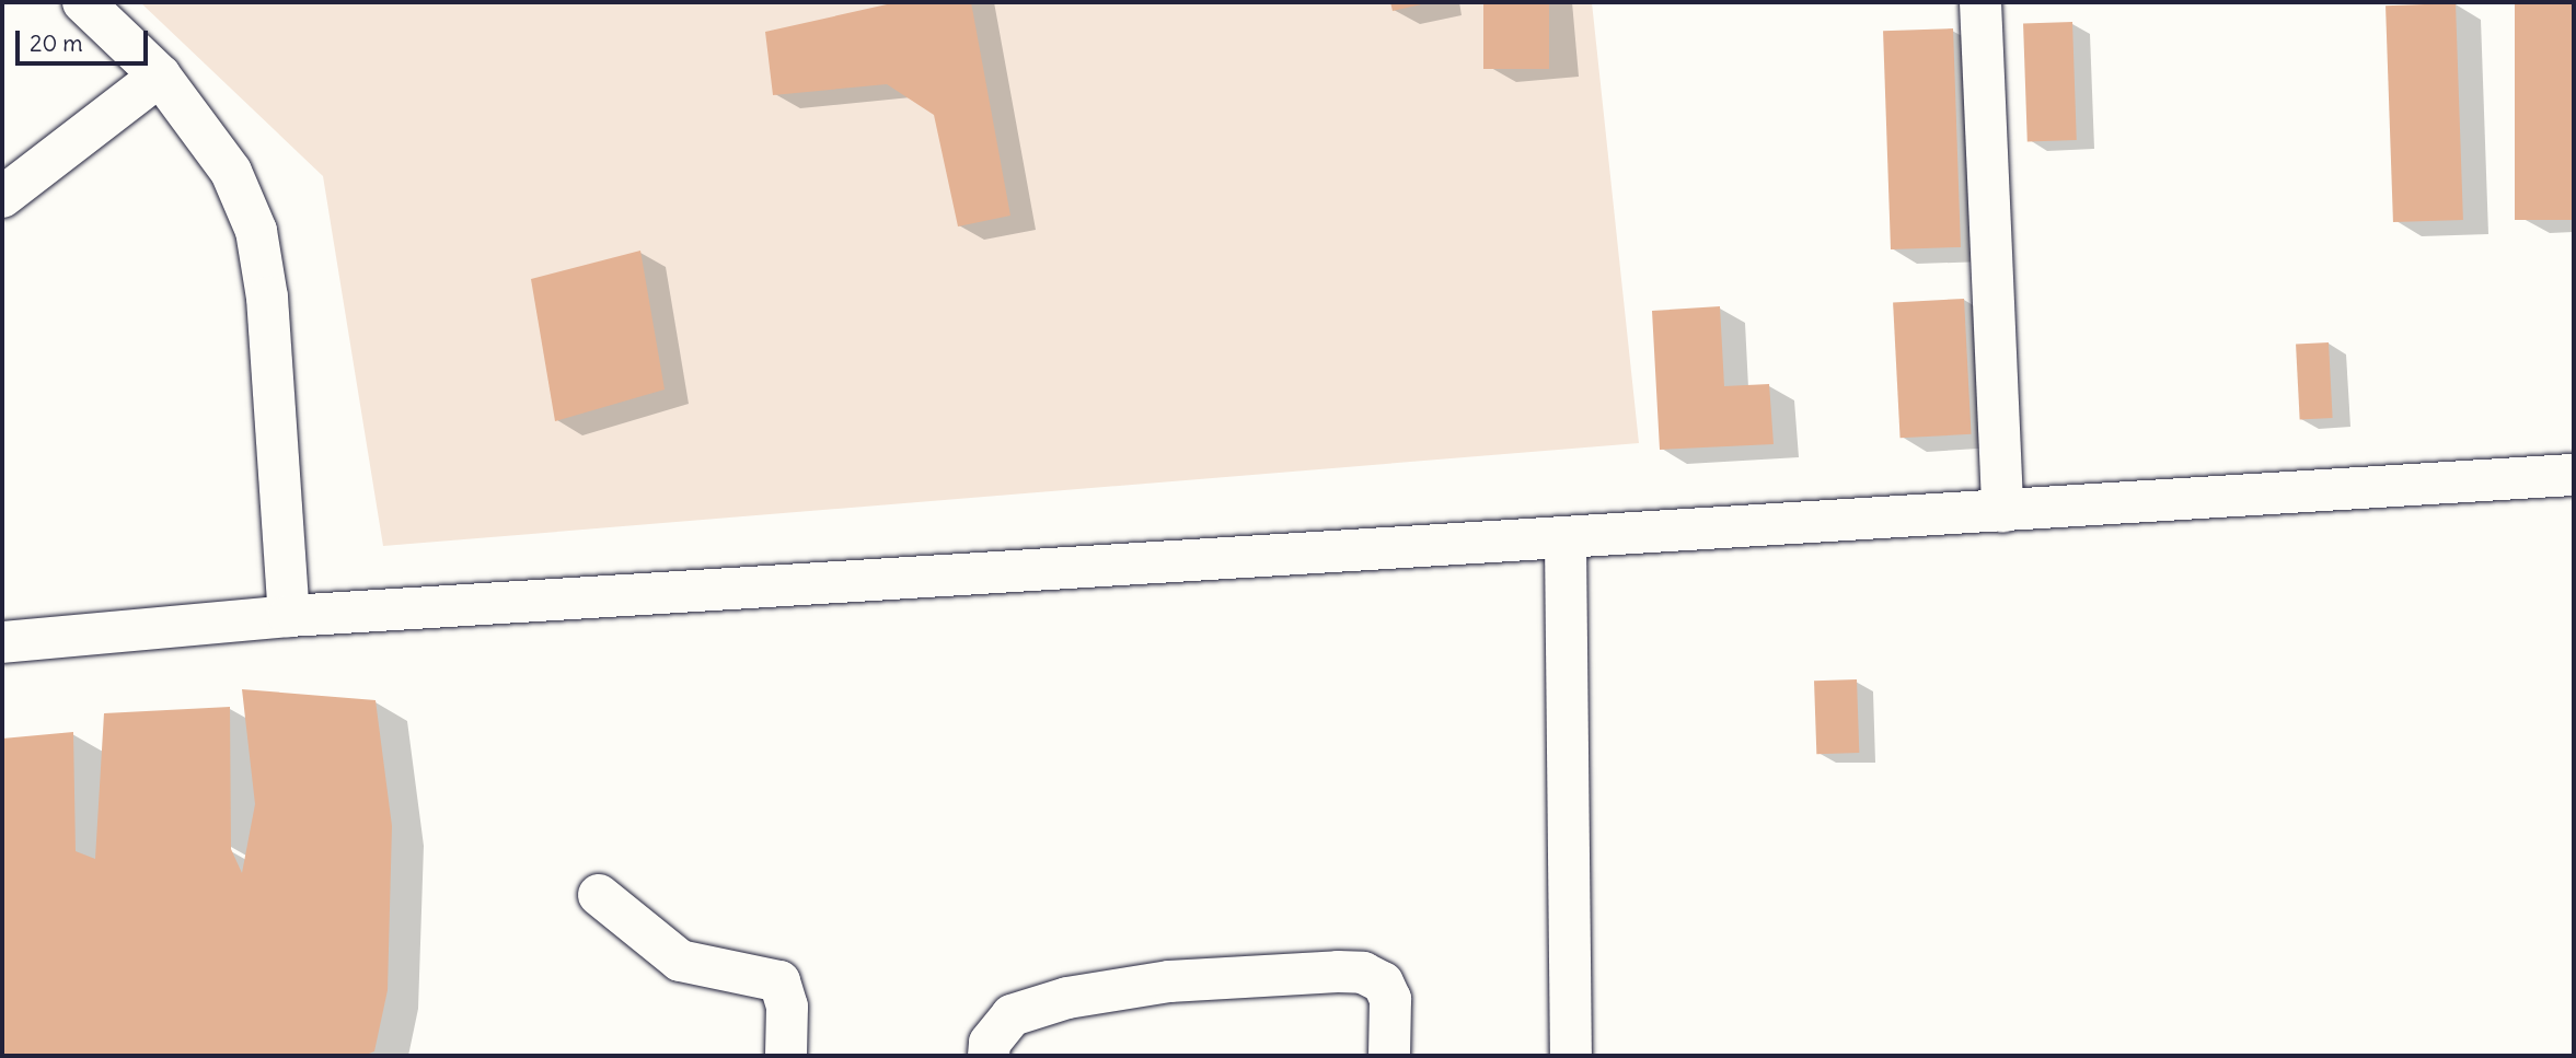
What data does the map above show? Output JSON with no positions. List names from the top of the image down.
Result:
{
  "scale_bar": "20 m"
}
